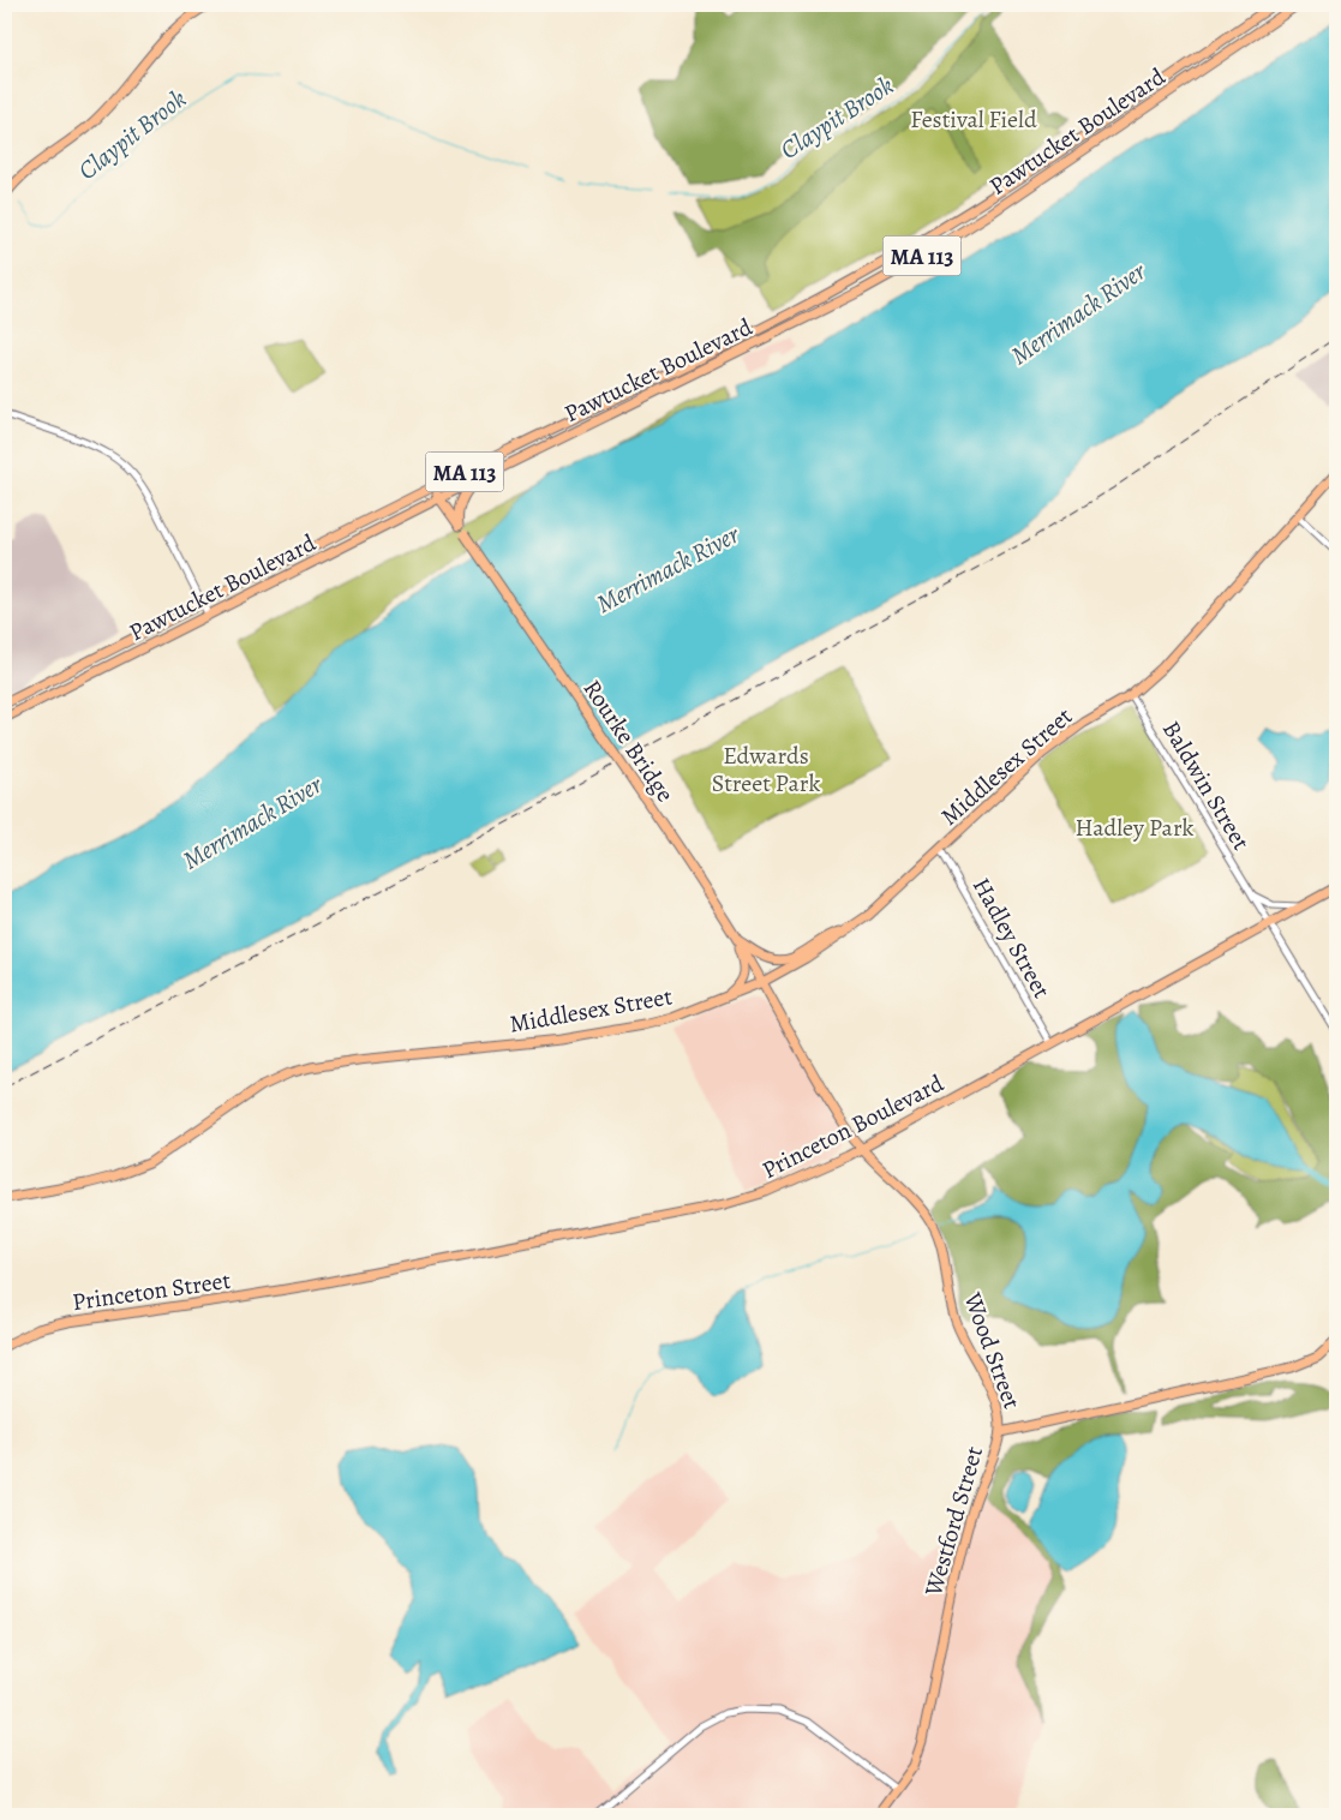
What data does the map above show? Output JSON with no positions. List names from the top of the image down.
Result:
{
  "streets": {
    "main road": [
      "Pawtucket Boulevard",
      "MA 113",
      "Rourke Bridge",
      "Middlesex Street",
      "Princeton Boulevard",
      "Princeton Street",
      "Wood Street",
      "Westford Street"
    ],
    "street": ["Baldwin Street", "Hadley Street"]
  },
  "crossings": [
    ["Pawtucket Boulevard", "Rourke Bridge"],
    ["Rourke Bridge", "Middlesex Street"],
    ["Rourke Bridge", "Wood Street"],
    ["Middlesex Street", "Baldwin Street"],
    ["Middlesex Street", "Hadley Street"],
    ["Middlesex Street", "Wood Street"],
    ["Baldwin Street", "Princeton Boulevard"],
    ["Hadley Street", "Princeton Boulevard"],
    ["Princeton Boulevard", "Princeton Street"],
    ["Princeton Boulevard", "Wood Street"],
    ["Wood Street", "Westford Street"]
  ],
  "water": ["Claypit Brook", "Merrimack River"],
  "parks": ["Festival Field", "Edwards Street Park", "Hadley Park"]
}
